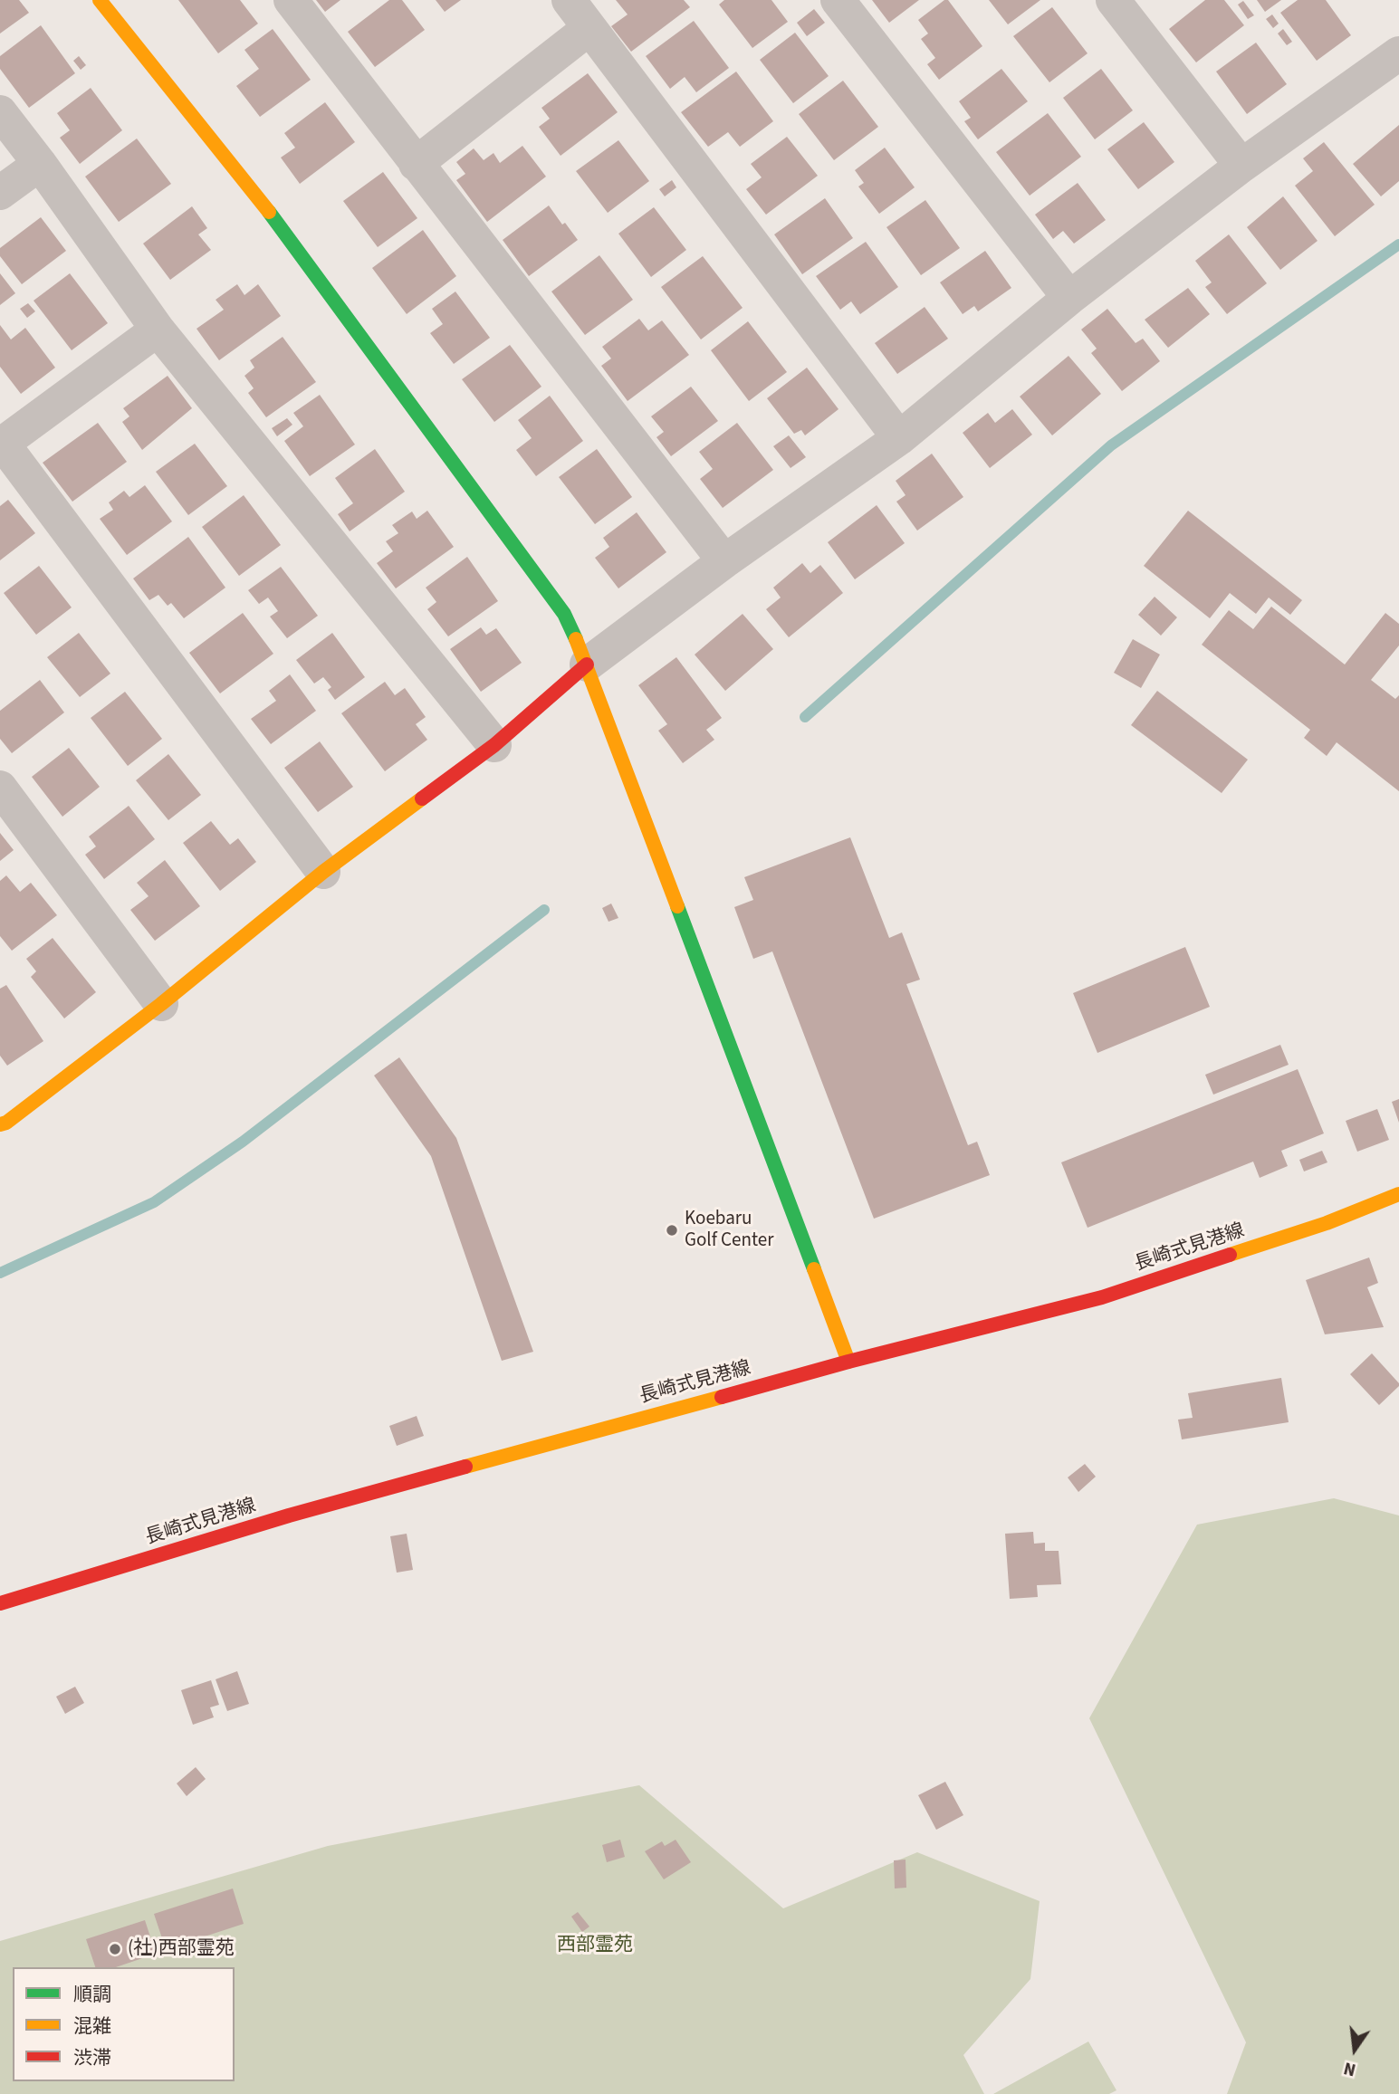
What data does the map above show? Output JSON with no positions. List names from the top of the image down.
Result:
{
  "streets": {
    "street": ["長崎式見港線"]
  },
  "parks": ["西部霊苑"],
  "places": ["Koebaru Golf Center", "(社)西部霊苑"],
  "legend": ["順調", "混雑", "渋滞"],
  "north": "bottom"
}
